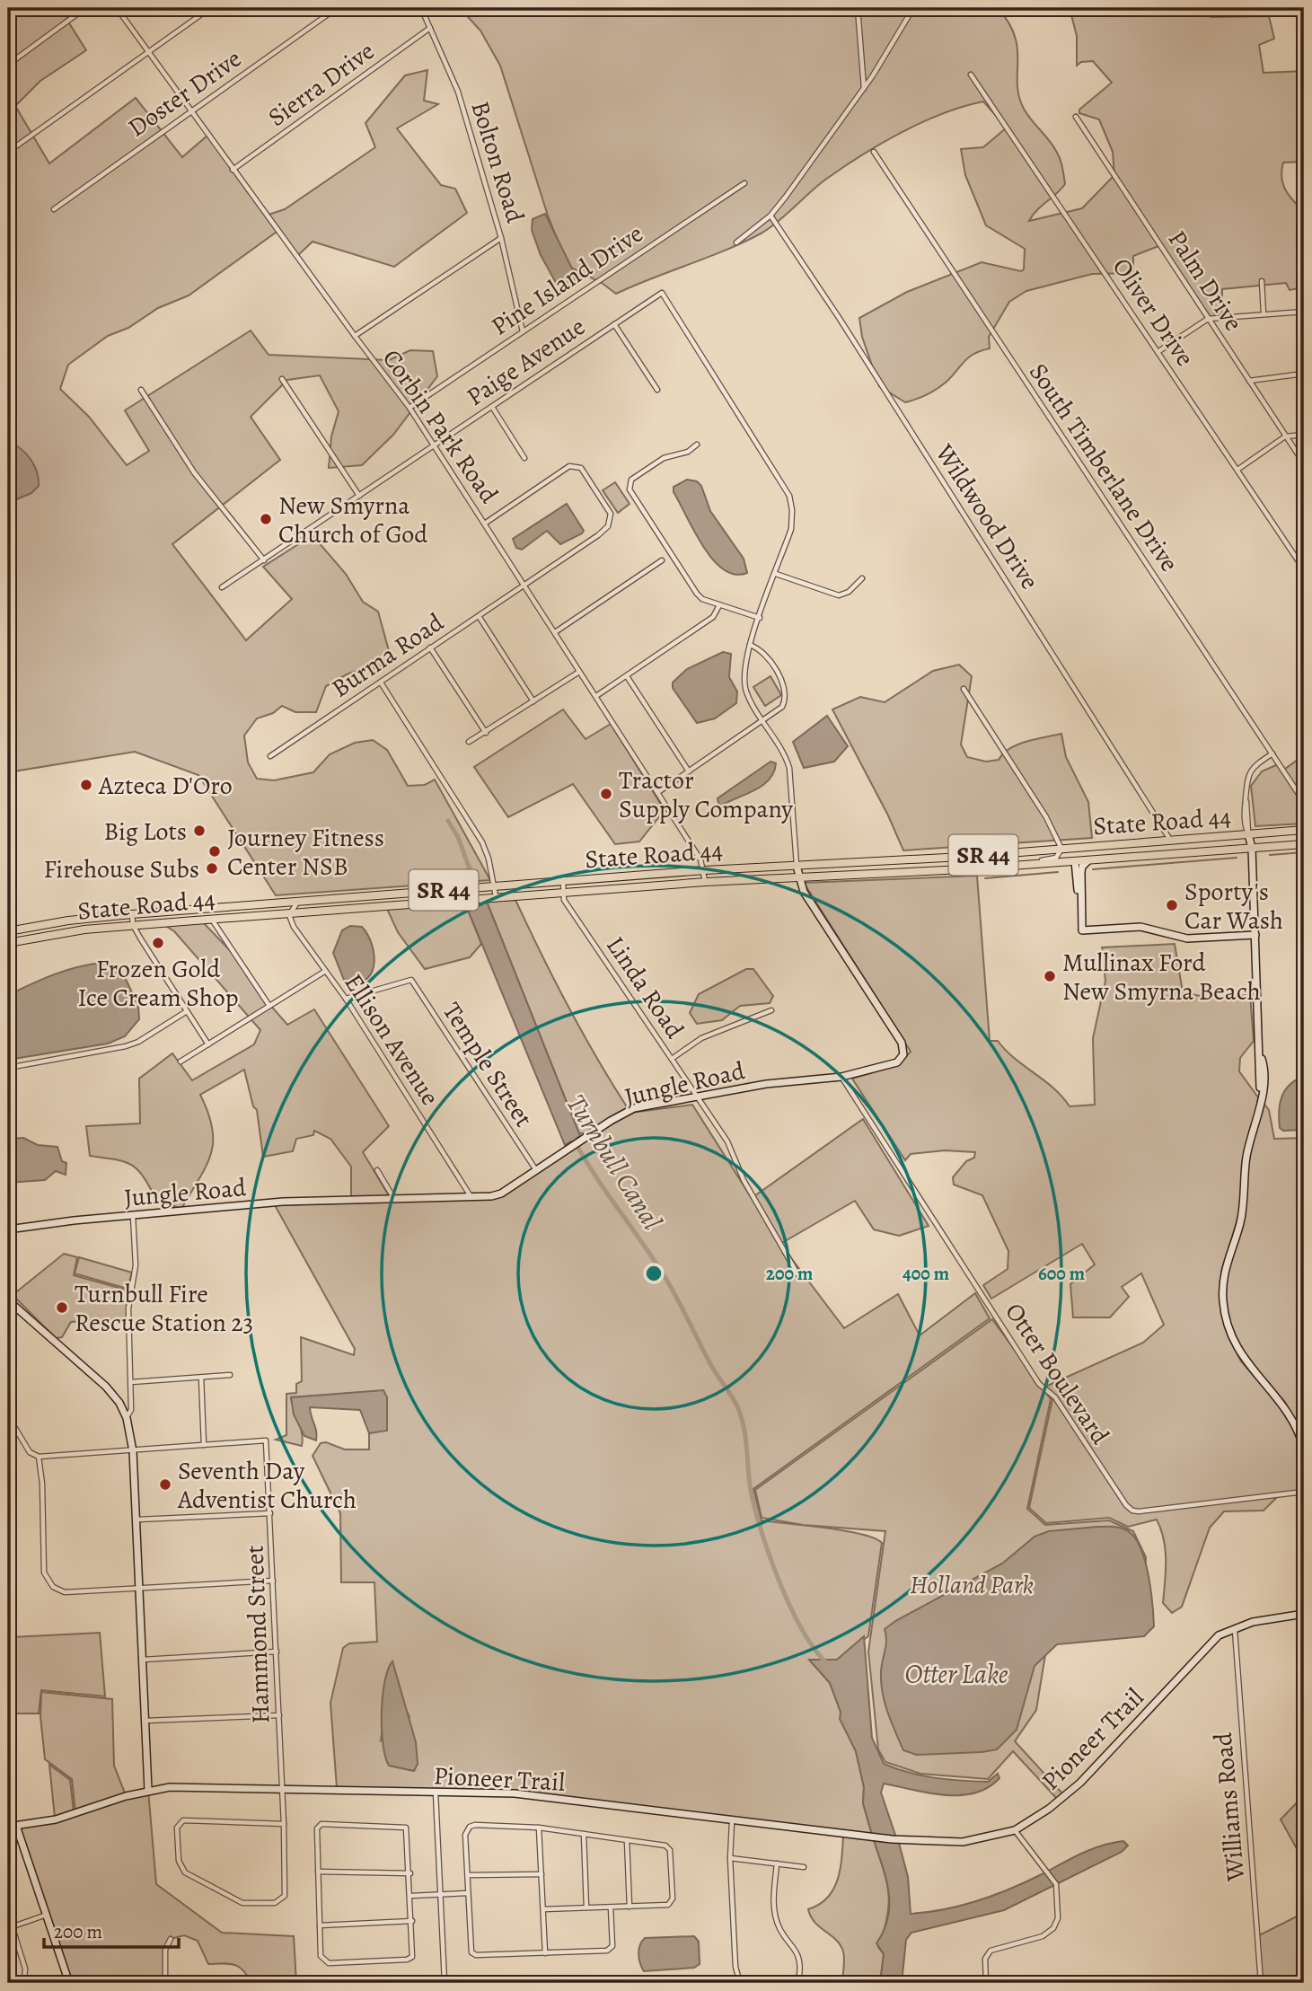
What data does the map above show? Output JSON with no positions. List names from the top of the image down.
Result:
{
  "streets": {
    "main road": ["State Road 44", "SR 44"],
    "street": [
      "Sierra Drive",
      "Doster Drive",
      "Bolton Road",
      "Pine Island Drive",
      "Palm Drive",
      "Oliver Drive",
      "Paige Avenue",
      "Corbin Park Road",
      "South Timberlane Drive",
      "Wildwood Drive",
      "Burma Road",
      "Linda Road",
      "Ellison Avenue",
      "Temple Street",
      "Jungle Road",
      "Otter Boulevard",
      "Hammond Street",
      "Pioneer Trail",
      "Williams Road"
    ]
  },
  "crossings": [
    ["Sierra Drive", "Bolton Road"],
    ["Sierra Drive", "Corbin Park Road"],
    ["Doster Drive", "Corbin Park Road"],
    ["Bolton Road", "Pine Island Drive"],
    ["Pine Island Drive", "Corbin Park Road"],
    ["Paige Avenue", "Corbin Park Road"],
    ["Corbin Park Road", "Burma Road"],
    ["Corbin Park Road", "State Road 44"],
    ["Wildwood Drive", "State Road 44"],
    ["State Road 44", "Linda Road"],
    ["State Road 44", "Ellison Avenue"],
    ["State Road 44", "Jungle Road"],
    ["Linda Road", "Jungle Road"],
    ["Ellison Avenue", "Temple Street"],
    ["Ellison Avenue", "Jungle Road"],
    ["Temple Street", "Jungle Road"],
    ["Jungle Road", "Otter Boulevard"],
    ["Hammond Street", "Pioneer Trail"],
    ["Pioneer Trail", "Williams Road"]
  ],
  "water": ["Turnbull Canal", "Otter Lake"],
  "parks": ["Holland Park"],
  "places": [
    "New Smyrna Church of God",
    "Azteca D'Oro",
    "Tractor Supply Company",
    "Big Lots",
    "Journey Fitness Center NSB",
    "Firehouse Subs",
    "Sporty's Car Wash",
    "Frozen Gold Ice Cream Shop",
    "Mullinax Ford New Smyrna Beach",
    "Turnbull Fire Rescue Station 23",
    "Seventh Day Adventist Church"
  ],
  "scale_bar": "200 m",
  "rings": ["200 m", "400 m", "600 m"]
}
